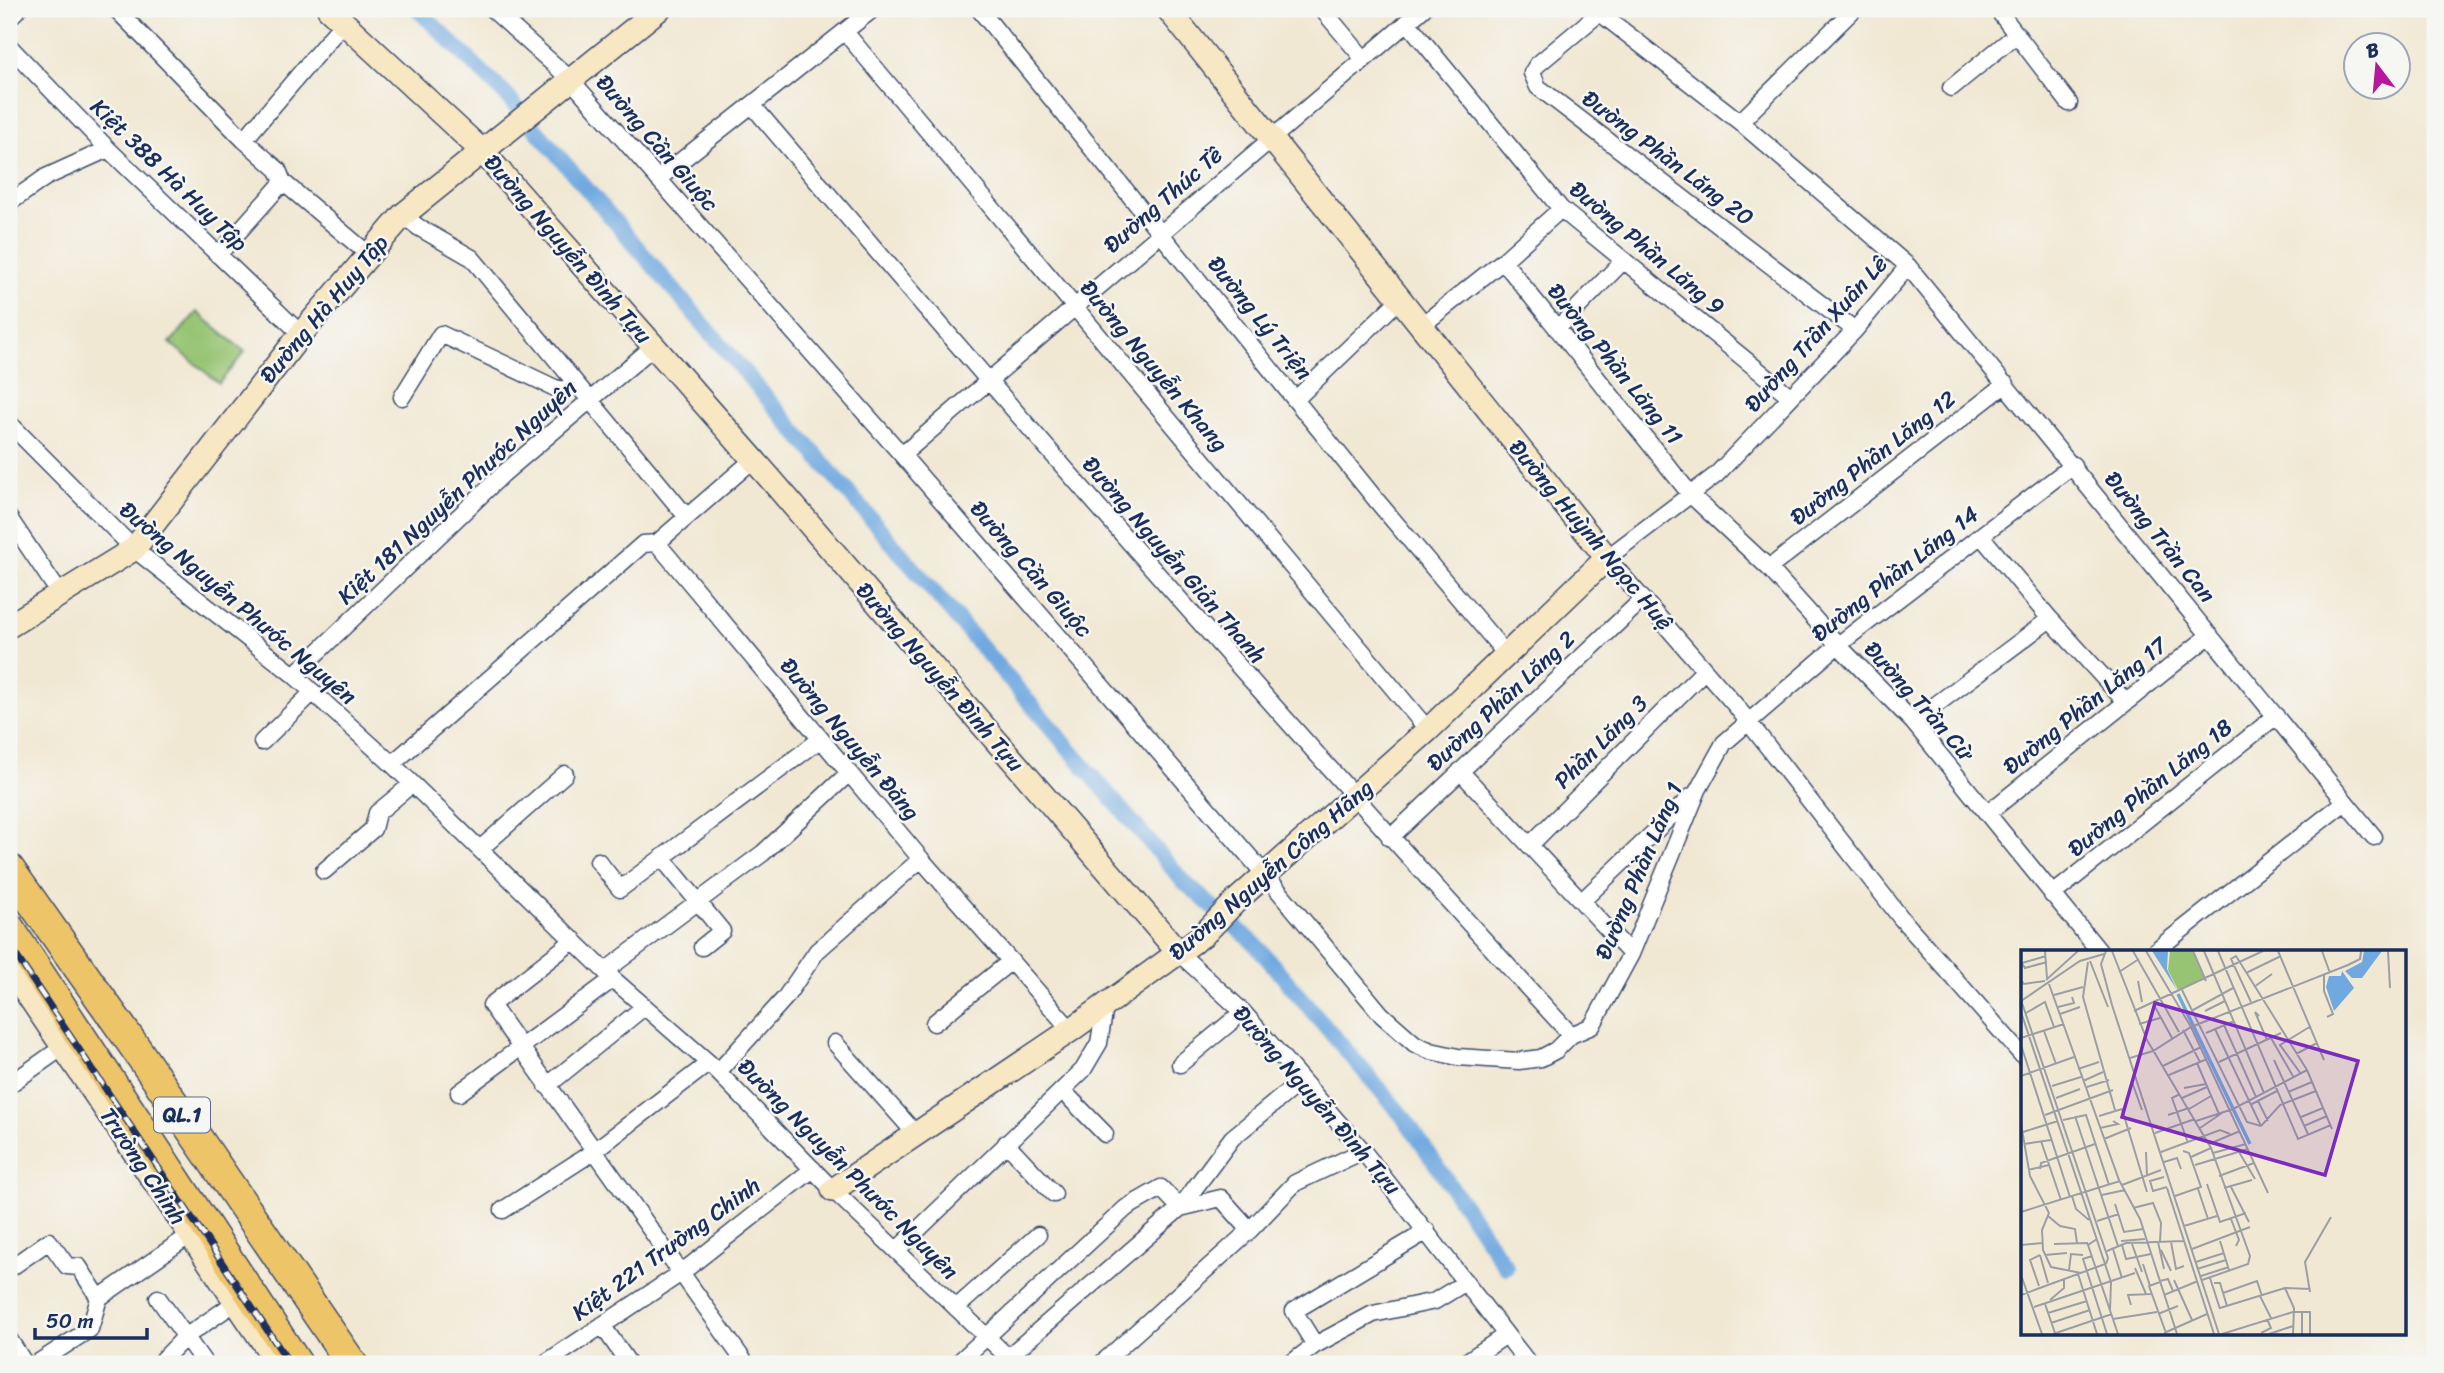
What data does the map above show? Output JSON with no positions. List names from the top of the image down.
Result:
{
  "streets": {
    "highway": ["QL.1"],
    "street": [
      "Đường Cần Giuộc",
      "Đường Phần Lăng 20",
      "Kiệt 388 Hà Huy Tập",
      "Đường Thúc Tề",
      "Đường Phần Lăng 9",
      "Đường Nguyễn Đình Tựu",
      "Đường Hà Huy Tập",
      "Đường Lý Triện",
      "Đường Trần Xuân Lê",
      "Đường Phần Lăng 11",
      "Đường Nguyễn Khang",
      "Đường Phần Lăng 12",
      "Kiệt 181 Nguyễn Phước Nguyên",
      "Đường Huỳnh Ngọc Huệ",
      "Đường Trần Can",
      "Đường Nguyễn Giản Thanh",
      "Đường Phần Lăng 14",
      "Đường Nguyễn Phước Nguyên",
      "Đường Phần Lăng 2",
      "Đường Trần Cừ",
      "Đường Phần Lăng 17",
      "Đường Nguyễn Đăng",
      "Phần Lăng 3",
      "Đường Phần Lăng 18",
      "Đường Nguyễn Công Hãng",
      "Đường Phần Lăng 1",
      "Trường Chinh",
      "Kiệt 221 Trường Chinh"
    ]
  },
  "crossings": [
    ["Đường Cần Giuộc", "Đường Thúc Tề"],
    ["Đường Cần Giuộc", "Đường Hà Huy Tập"],
    ["Đường Cần Giuộc", "Đường Nguyễn Giản Thanh"],
    ["Đường Cần Giuộc", "Đường Nguyễn Công Hãng"],
    ["Đường Cần Giuộc", "Đường Phần Lăng 1"],
    ["Đường Phần Lăng 20", "Đường Trần Xuân Lê"],
    ["Kiệt 388 Hà Huy Tập", "Đường Hà Huy Tập"],
    ["Đường Thúc Tề", "Đường Phần Lăng 9"],
    ["Đường Thúc Tề", "Đường Lý Triện"],
    ["Đường Thúc Tề", "Đường Nguyễn Khang"],
    ["Đường Thúc Tề", "Đường Huỳnh Ngọc Huệ"],
    ["Đường Thúc Tề", "Đường Nguyễn Giản Thanh"],
    ["Đường Phần Lăng 9", "Đường Trần Xuân Lê"],
    ["Đường Nguyễn Đình Tựu", "Đường Hà Huy Tập"],
    ["Đường Nguyễn Đình Tựu", "Kiệt 181 Nguyễn Phước Nguyên"],
    ["Đường Nguyễn Đình Tựu", "Đường Nguyễn Công Hãng"],
    ["Đường Hà Huy Tập", "Đường Nguyễn Phước Nguyên"],
    ["Đường Lý Triện", "Đường Nguyễn Công Hãng"],
    ["Đường Trần Xuân Lê", "Đường Phần Lăng 11"],
    ["Đường Trần Xuân Lê", "Đường Huỳnh Ngọc Huệ"],
    ["Đường Trần Xuân Lê", "Đường Trần Can"],
    ["Đường Trần Xuân Lê", "Đường Trần Cừ"],
    ["Đường Trần Xuân Lê", "Đường Nguyễn Công Hãng"],
    ["Đường Phần Lăng 11", "Đường Trần Cừ"],
    ["Đường Nguyễn Khang", "Đường Nguyễn Công Hãng"],
    ["Đường Phần Lăng 12", "Đường Trần Can"],
    ["Đường Phần Lăng 12", "Đường Trần Cừ"],
    ["Kiệt 181 Nguyễn Phước Nguyên", "Đường Nguyễn Phước Nguyên"],
    ["Đường Huỳnh Ngọc Huệ", "Đường Phần Lăng 14"],
    ["Đường Huỳnh Ngọc Huệ", "Đường Phần Lăng 2"],
    ["Đường Huỳnh Ngọc Huệ", "Phần Lăng 3"],
    ["Đường Huỳnh Ngọc Huệ", "Đường Nguyễn Công Hãng"],
    ["Đường Huỳnh Ngọc Huệ", "Đường Phần Lăng 1"],
    ["Đường Trần Can", "Đường Phần Lăng 14"],
    ["Đường Trần Can", "Đường Phần Lăng 17"],
    ["Đường Trần Can", "Đường Phần Lăng 18"],
    ["Đường Nguyễn Giản Thanh", "Đường Phần Lăng 2"],
    ["Đường Nguyễn Giản Thanh", "Đường Nguyễn Công Hãng"],
    ["Đường Nguyễn Giản Thanh", "Đường Phần Lăng 1"],
    ["Đường Phần Lăng 14", "Đường Trần Cừ"],
    ["Đường Phần Lăng 14", "Đường Phần Lăng 1"],
    ["Đường Nguyễn Phước Nguyên", "Đường Nguyễn Công Hãng"],
    ["Đường Nguyễn Phước Nguyên", "Kiệt 221 Trường Chinh"],
    ["Đường Trần Cừ", "Đường Phần Lăng 17"],
    ["Đường Trần Cừ", "Đường Phần Lăng 18"],
    ["Đường Nguyễn Đăng", "Đường Nguyễn Công Hãng"]
  ],
  "scale_bar": "50 m",
  "north": "top"
}
